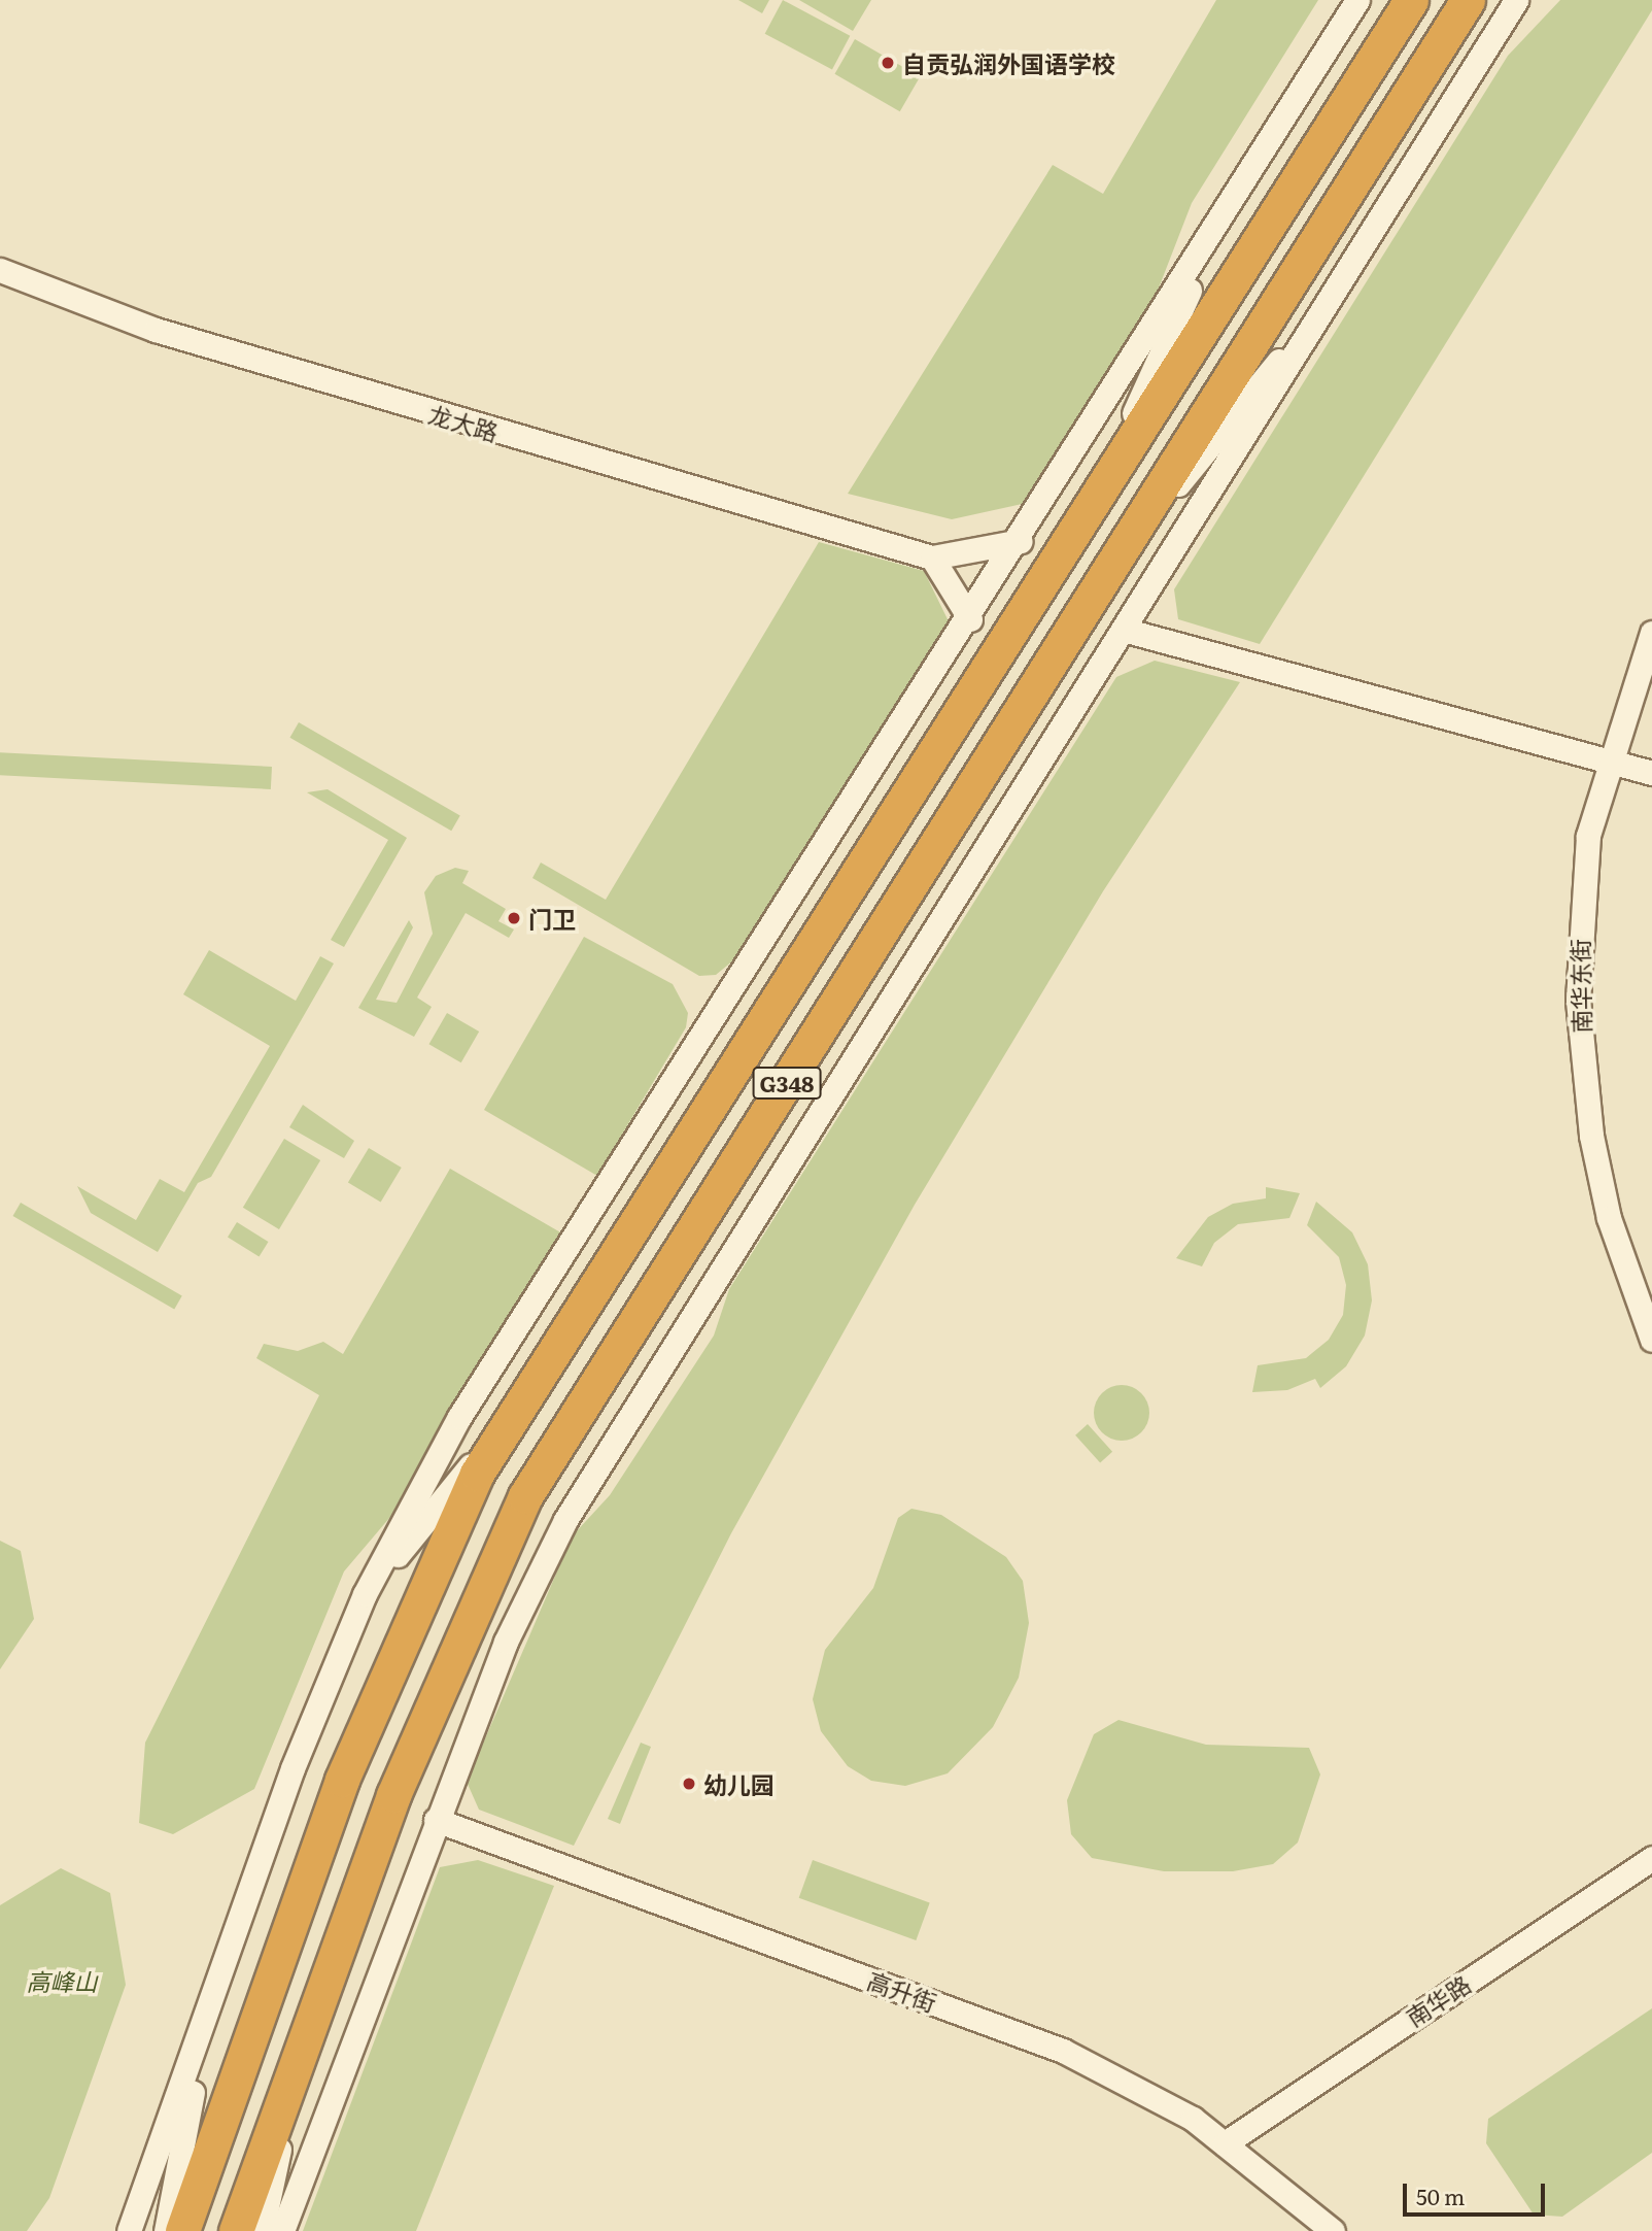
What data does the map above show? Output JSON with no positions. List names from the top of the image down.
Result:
{
  "streets": {
    "highway": ["G348"],
    "street": [
      "龙大路",
      "南华东街",
      "高升街",
      "南华路"
    ]
  },
  "crossings": [
    ["高升街", "南华路"]
  ],
  "parks": ["高峰山"],
  "places": ["自贡弘润外国语学校", "门卫", "幼儿园"],
  "scale_bar": "50 m"
}
